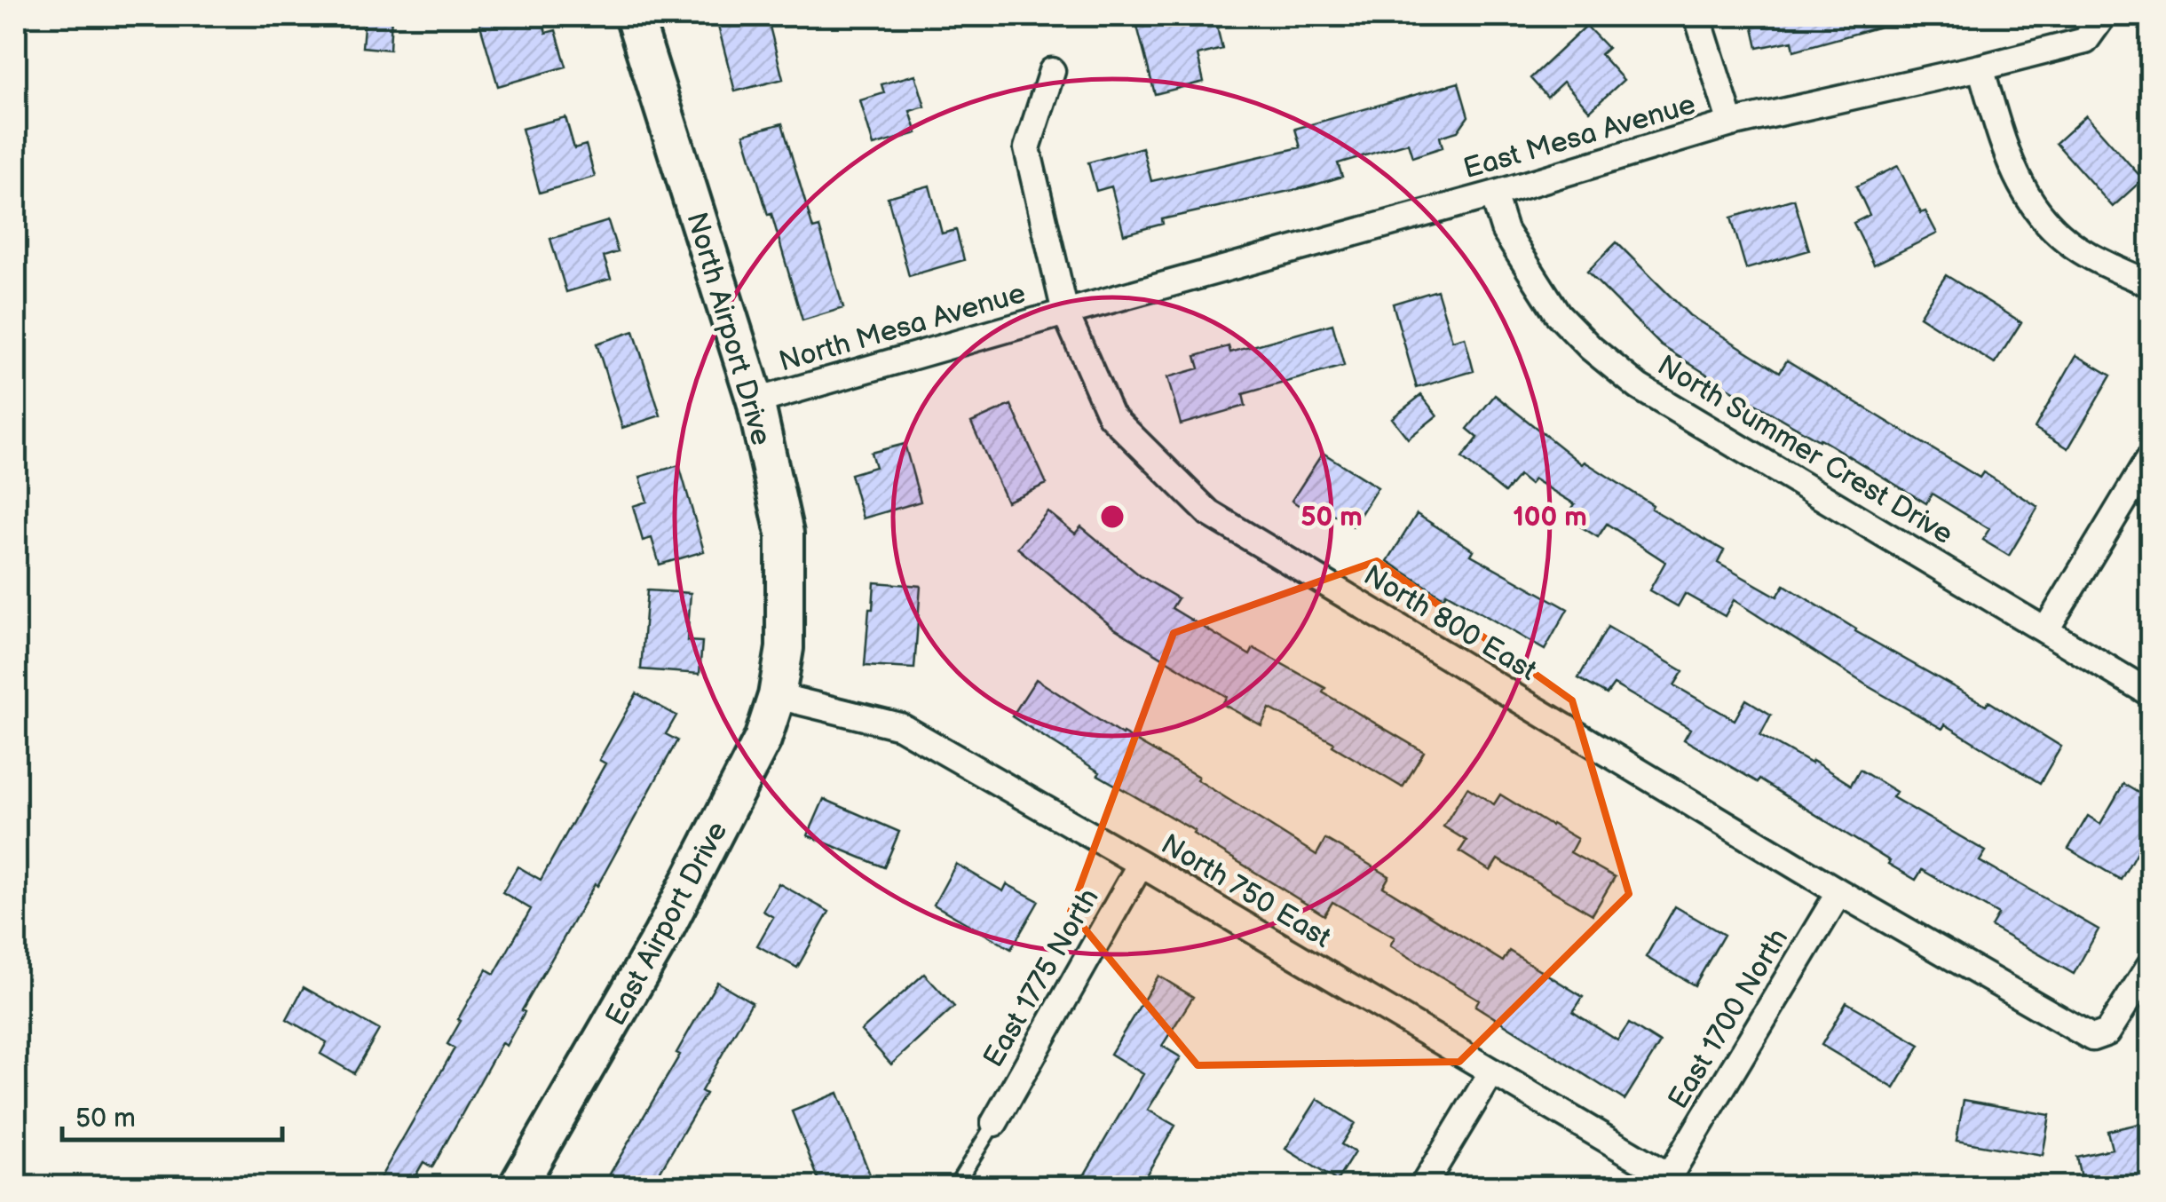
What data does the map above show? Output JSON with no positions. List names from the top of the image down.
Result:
{
  "streets": {
    "street": [
      "East Mesa Avenue",
      "North Mesa Avenue",
      "North Airport Drive",
      "North Summer Crest Drive",
      "North 800 East",
      "North 750 East",
      "East Airport Drive",
      "East 1775 North",
      "East 1700 North"
    ]
  },
  "crossings": [
    ["East Mesa Avenue", "North Mesa Avenue"],
    ["East Mesa Avenue", "North Summer Crest Drive"],
    ["East Mesa Avenue", "North 800 East"],
    ["North Mesa Avenue", "North Airport Drive"],
    ["North Mesa Avenue", "North 800 East"],
    ["North Airport Drive", "East Airport Drive"],
    ["North 800 East", "East 1700 North"],
    ["North 750 East", "East Airport Drive"],
    ["North 750 East", "East 1775 North"],
    ["North 750 East", "East 1700 North"]
  ],
  "scale_bar": "50 m",
  "rings": ["50 m", "100 m"]
}
